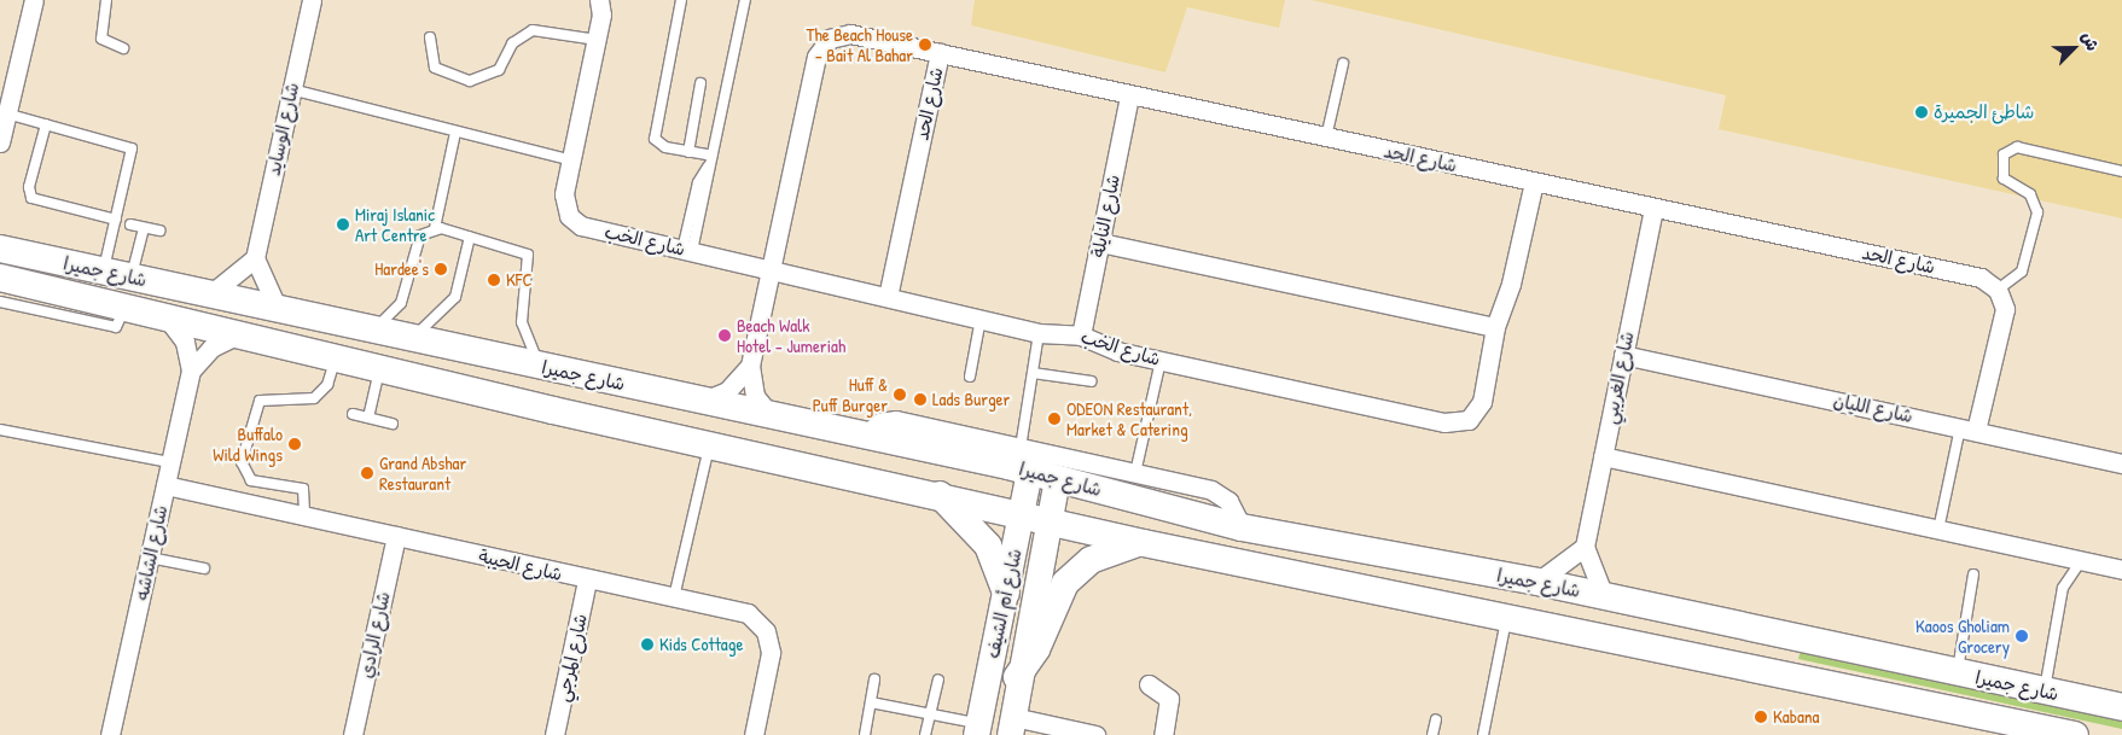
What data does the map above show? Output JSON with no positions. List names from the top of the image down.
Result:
{
  "streets": {
    "main road": ["شارع جميرا", "شارع أم الشيف"],
    "street": [
      "شارع الحد",
      "شارع الوسايد",
      "شارع النايلة",
      "شارع الخب",
      "شارع الغريبي",
      "شارع الليان",
      "شارع الشاشه",
      "شارع الحيبة",
      "شارع الرادي",
      "شارع المرجي"
    ]
  },
  "crossings": [
    ["شارع الحد", "شارع النايلة"],
    ["شارع الحد", "شارع الخب"],
    ["شارع الحد", "شارع الغريبي"],
    ["شارع النايلة", "شارع الخب"],
    ["شارع جميرا", "شارع الشاشه"],
    ["شارع جميرا", "شارع أم الشيف"],
    ["شارع الغريبي", "شارع الليان"],
    ["شارع الشاشه", "شارع الحيبة"],
    ["شارع الحيبة", "شارع الرادي"],
    ["شارع الحيبة", "شارع المرجي"]
  ],
  "places": [
    "The Beach House - Bait Al Bahar",
    "شاطئ الجميرة",
    "Miraj Islanic Art Centre",
    "Hardee's",
    "KFC",
    "Beach Walk Hotel - Jumeriah",
    "Huff & Puff Burger",
    "Lads Burger",
    "ODEON Restaurant, Market & Catering",
    "Buffalo Wild Wings",
    "Grand Abshar Restaurant",
    "Kaoos Gholiam Grocery",
    "Kids Cottage",
    "Kabana"
  ],
  "north": "top right"
}
